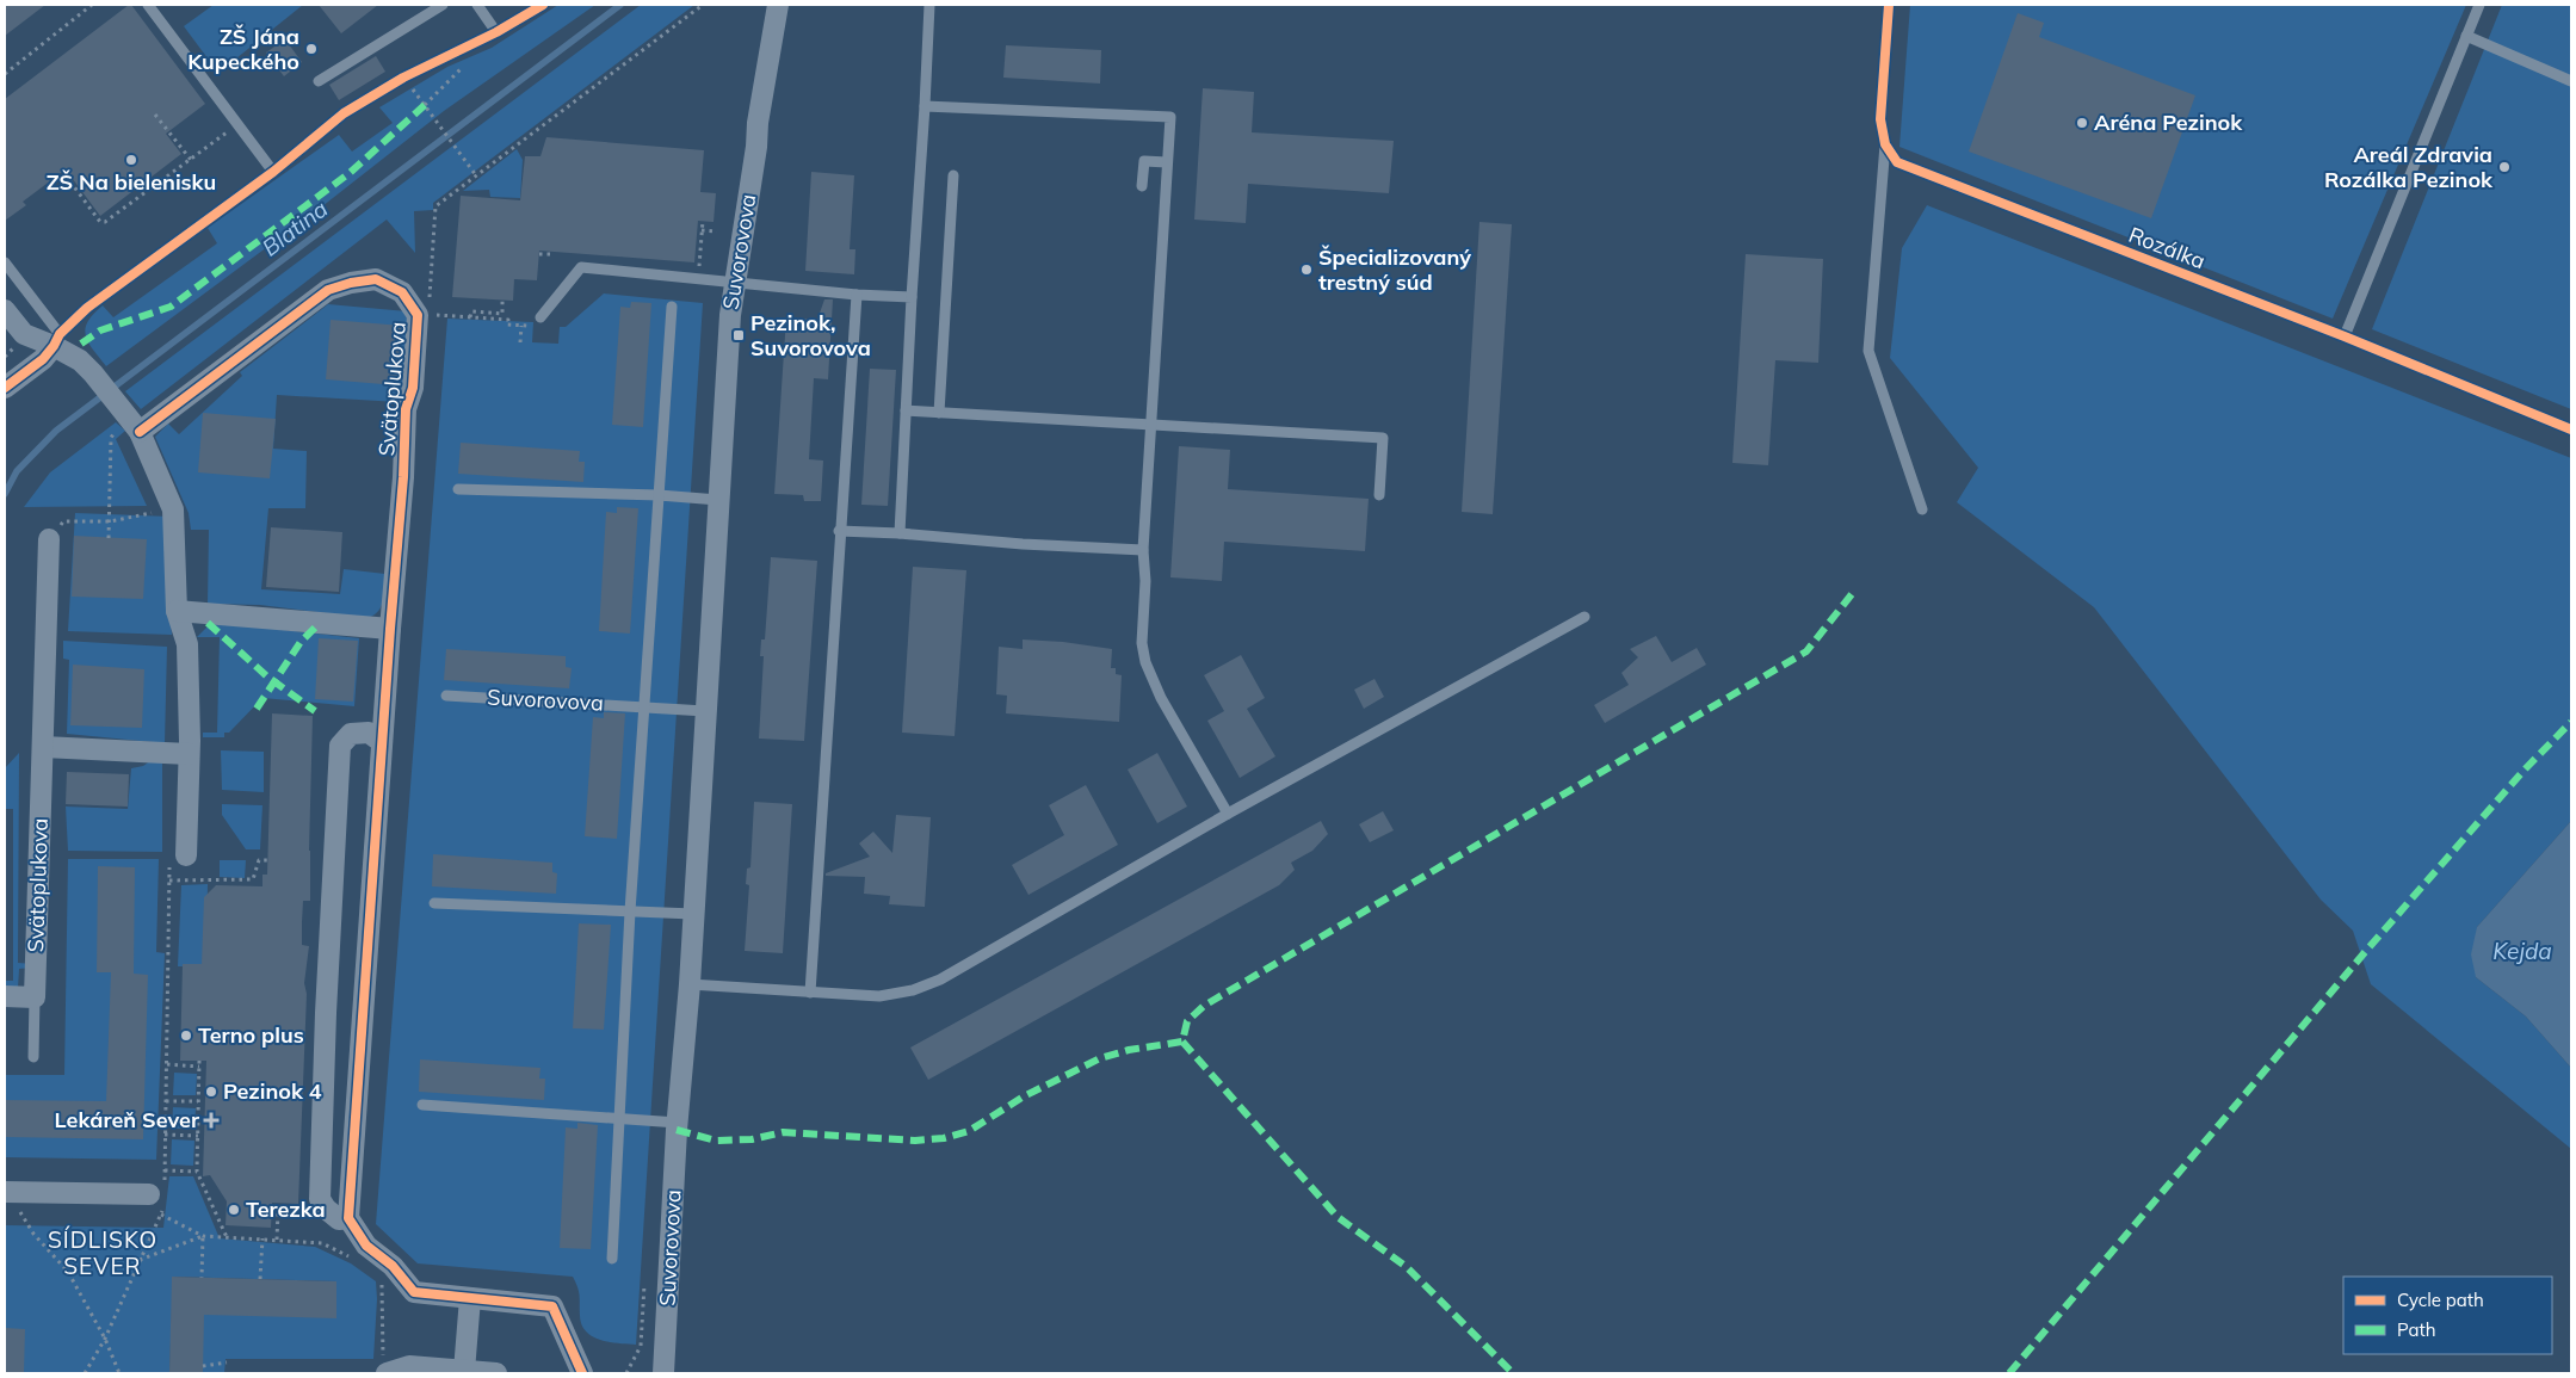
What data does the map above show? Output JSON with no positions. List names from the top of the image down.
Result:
{
  "streets": {
    "street": ["Suvorovova", "Svätoplukova"],
    "lane": ["Rozálka"]
  },
  "districts": ["SÍDLISKO SEVER"],
  "water": ["Blatina", "Kejda"],
  "places": {
    "other": [
      "ZŠ Jána Kupeckého",
      "Aréna Pezinok",
      "ZŠ Na bielenisku",
      "Areál Zdravia Rozálka Pezinok",
      "Špecializovaný trestný súd",
      "Terno plus",
      "Pezinok 4",
      "Terezka"
    ],
    "transit": ["Pezinok, Suvorovova"],
    "health": ["Lekáreň Sever"]
  },
  "legend": ["Cycle path", "Path"]
}
